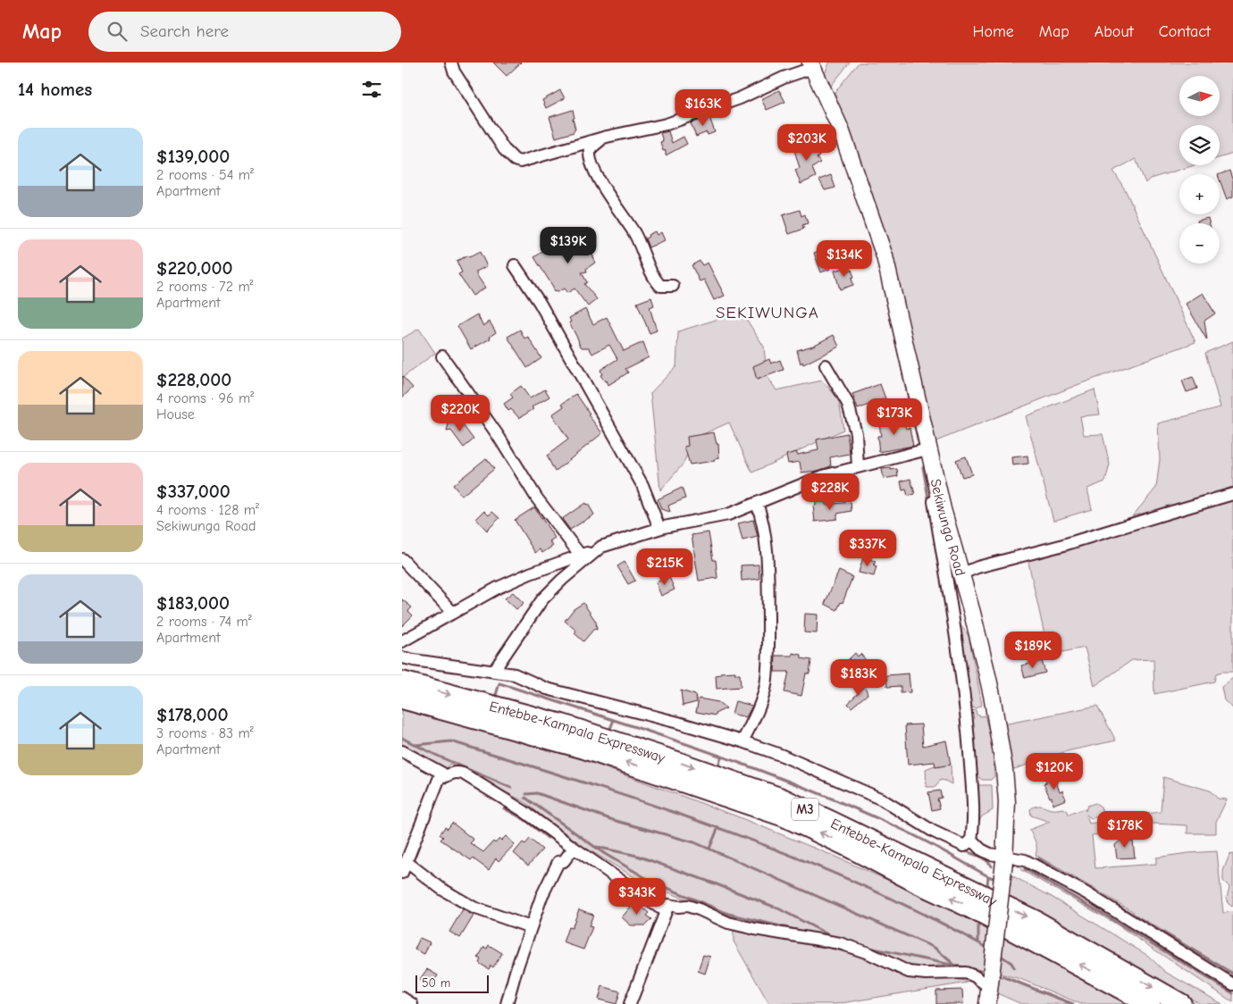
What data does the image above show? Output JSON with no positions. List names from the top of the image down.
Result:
{
  "streets": {
    "highway": ["Entebbe-Kampala Expressway", "M3"],
    "main road": ["Sekiwunga Road"]
  },
  "districts": ["SEKIWUNGA"],
  "scale_bar": "50 m",
  "north": "right",
  "page": {
    "header": "Map",
    "search": "Search here",
    "nav": [
      "Home",
      "Map",
      "About",
      "Contact"
    ],
    "heading": "14 homes",
    "map_buttons": ["+", "−"],
    "price": [
      "$163K",
      "$203K",
      "$139K",
      "$134K",
      "$220K",
      "$173K",
      "$228K",
      "$337K",
      "$215K",
      "$189K",
      "$183K",
      "$120K",
      "$178K",
      "$343K"
    ],
    "list": [
      {
        "name": "$139,000",
        "note": "2 rooms · 54 m² · Apartment"
      },
      {
        "name": "$220,000",
        "note": "2 rooms · 72 m² · Apartment"
      },
      {
        "name": "$228,000",
        "note": "4 rooms · 96 m² · House"
      },
      {
        "name": "$337,000",
        "note": "4 rooms · 128 m² · Sekiwunga Road"
      },
      {
        "name": "$183,000",
        "note": "2 rooms · 74 m² · Apartment"
      },
      {
        "name": "$178,000",
        "note": "3 rooms · 83 m² · Apartment"
      }
    ],
    "scale": "50 m"
  }
}
